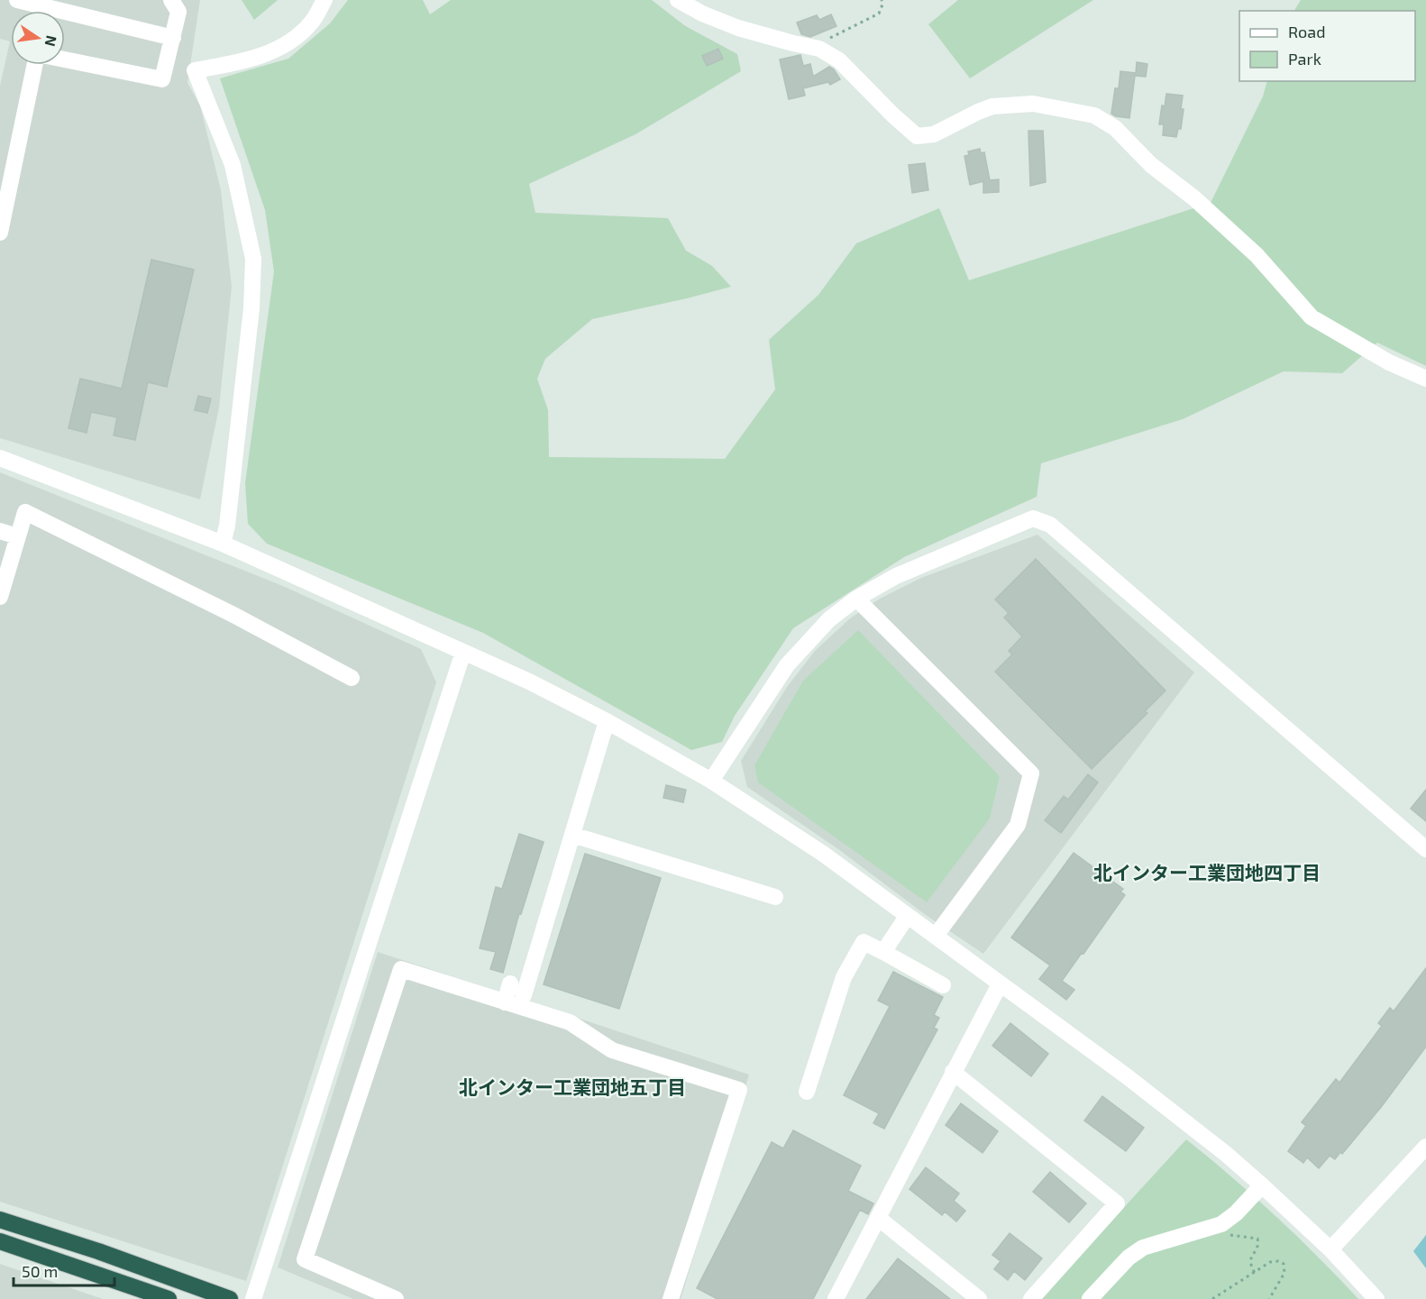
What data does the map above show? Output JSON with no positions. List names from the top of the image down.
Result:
{
  "districts": ["北インター工業団地四丁目", "北インター工業団地五丁目"],
  "legend": ["Road", "Park"],
  "scale_bar": "50 m",
  "north": "right"
}
